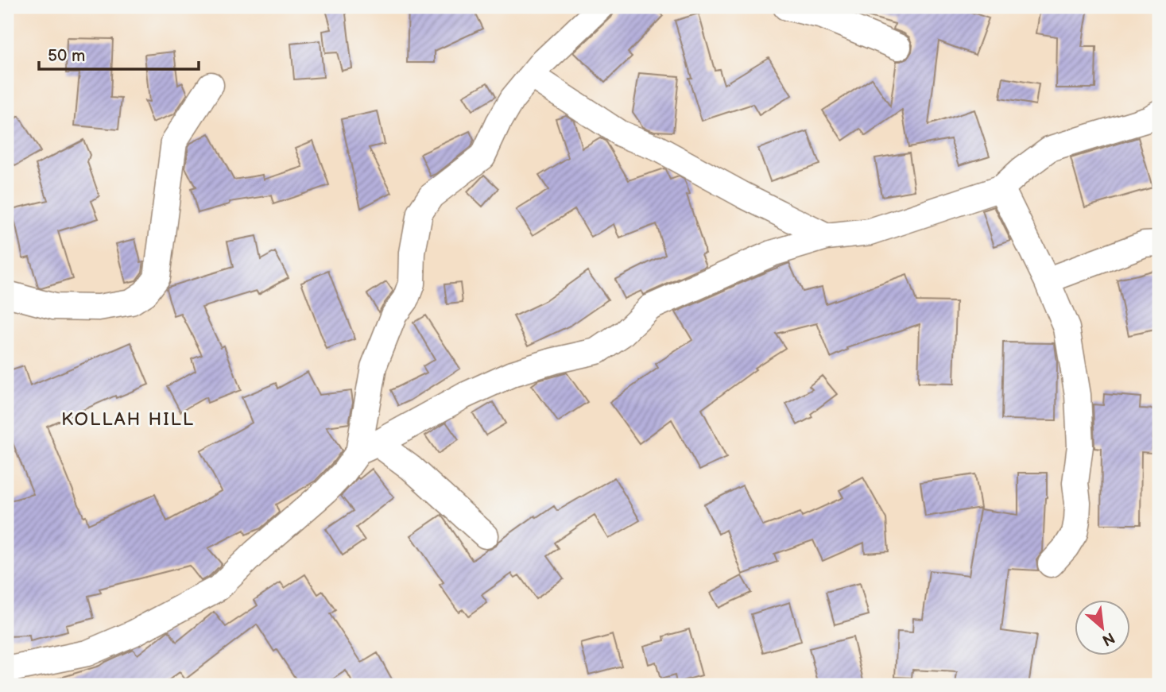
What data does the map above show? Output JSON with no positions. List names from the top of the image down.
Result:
{
  "districts": ["KOLLAH HILL"],
  "scale_bar": "50 m",
  "north": "bottom right"
}
